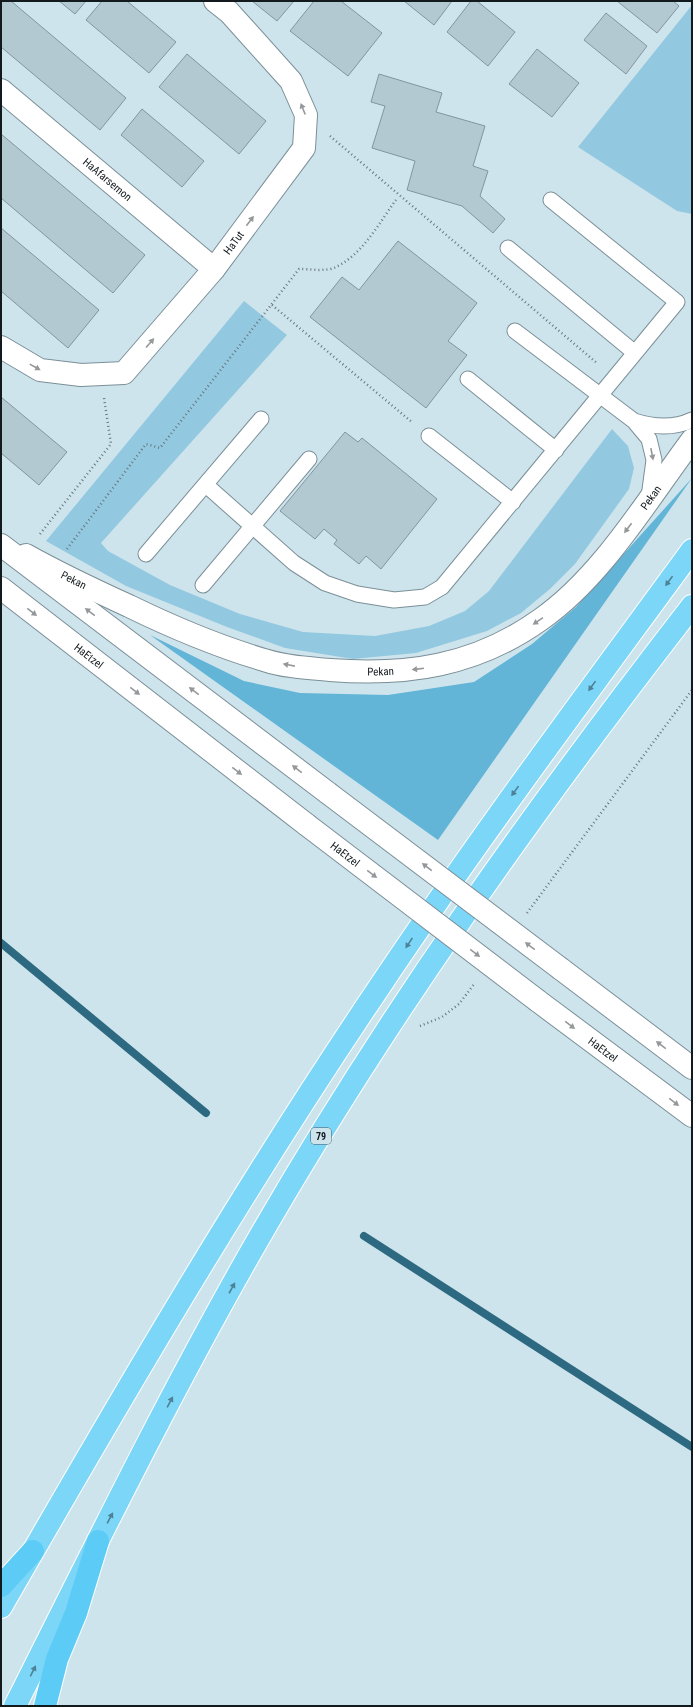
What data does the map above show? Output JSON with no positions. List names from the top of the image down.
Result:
{
  "streets": {
    "highway": ["79"],
    "street": [
      "HaAfarsemon",
      "HaTut",
      "Pekan",
      "HaEtzel"
    ]
  },
  "crossings": [
    ["HaAfarsemon", "HaTut"]
  ],
  "one_way": ["Pekan"]
}
